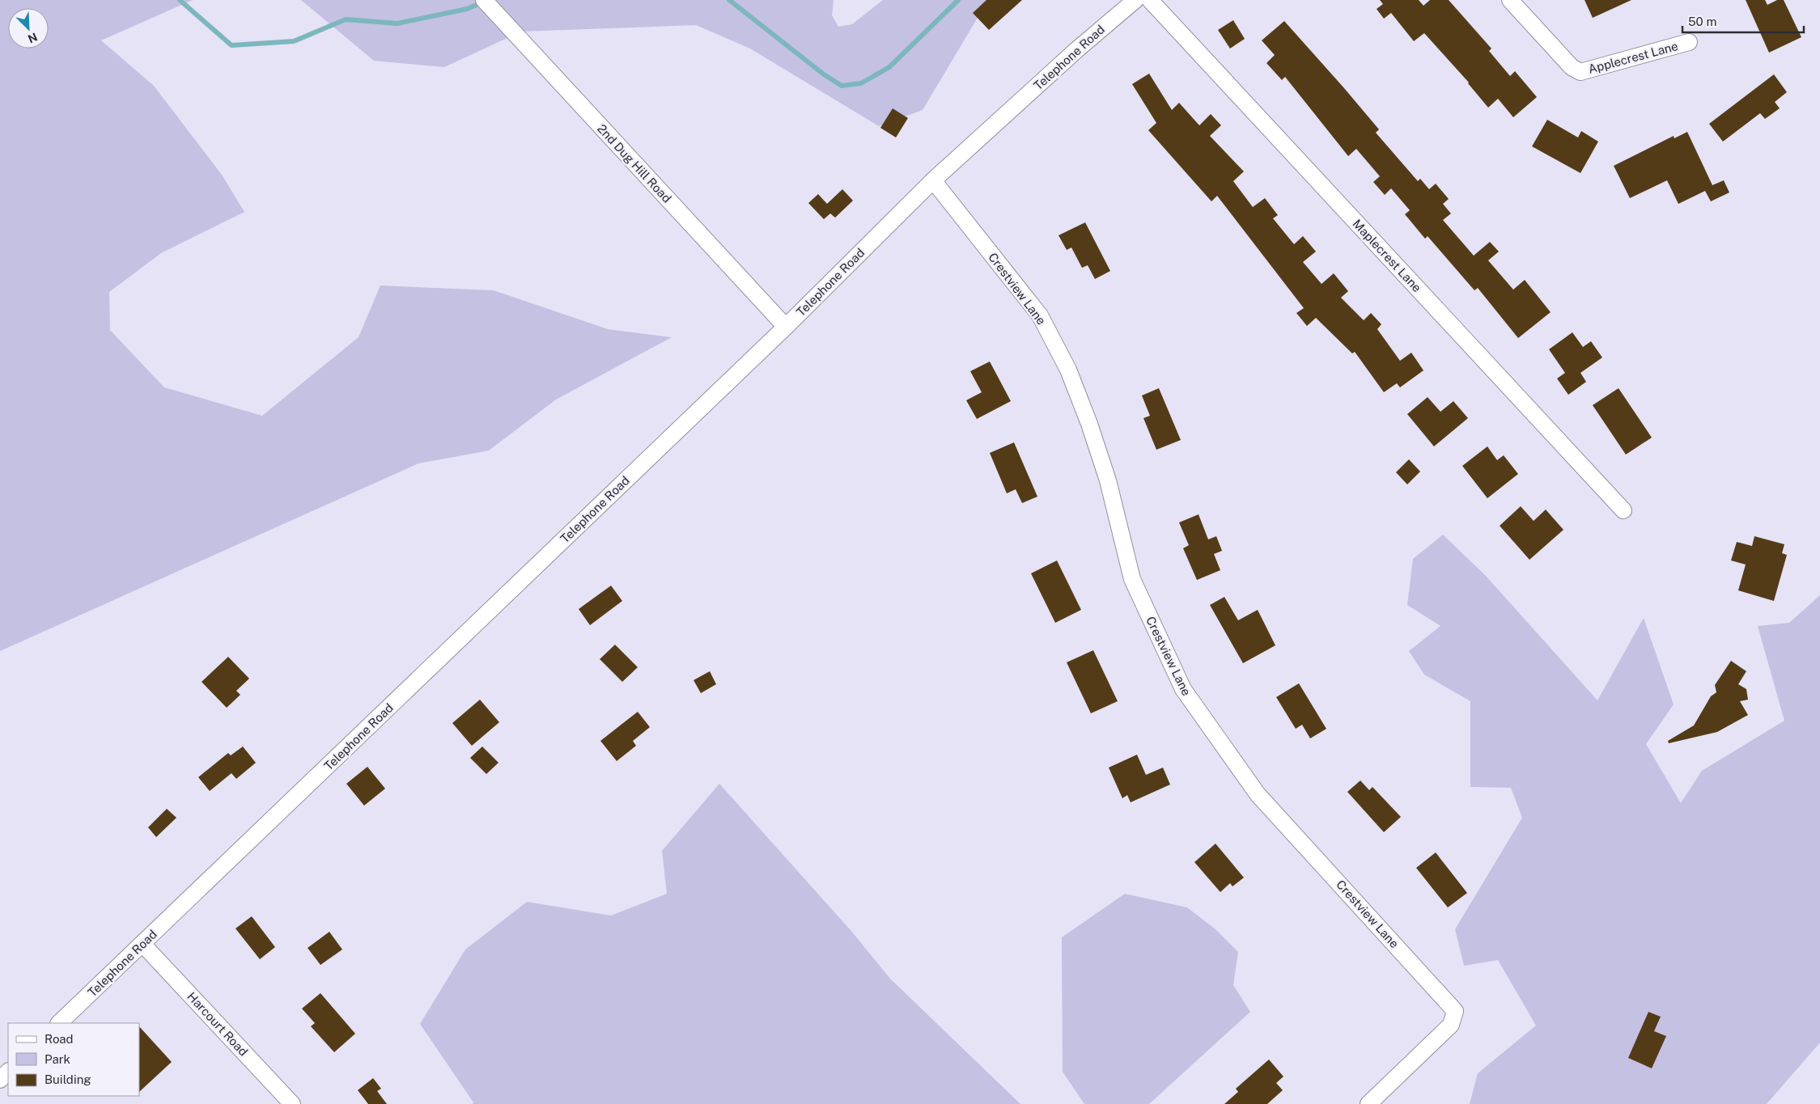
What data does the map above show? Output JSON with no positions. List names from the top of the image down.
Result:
{
  "streets": {
    "street": [
      "Telephone Road",
      "Applecrest Lane",
      "2nd Dug Hill Road",
      "Maplecrest Lane",
      "Crestview Lane",
      "Harcourt Road"
    ]
  },
  "crossings": [
    ["Telephone Road", "2nd Dug Hill Road"],
    ["Telephone Road", "Crestview Lane"],
    ["Telephone Road", "Harcourt Road"]
  ],
  "legend": ["Road", "Park", "Building"],
  "scale_bar": "50 m",
  "north": "bottom right"
}
